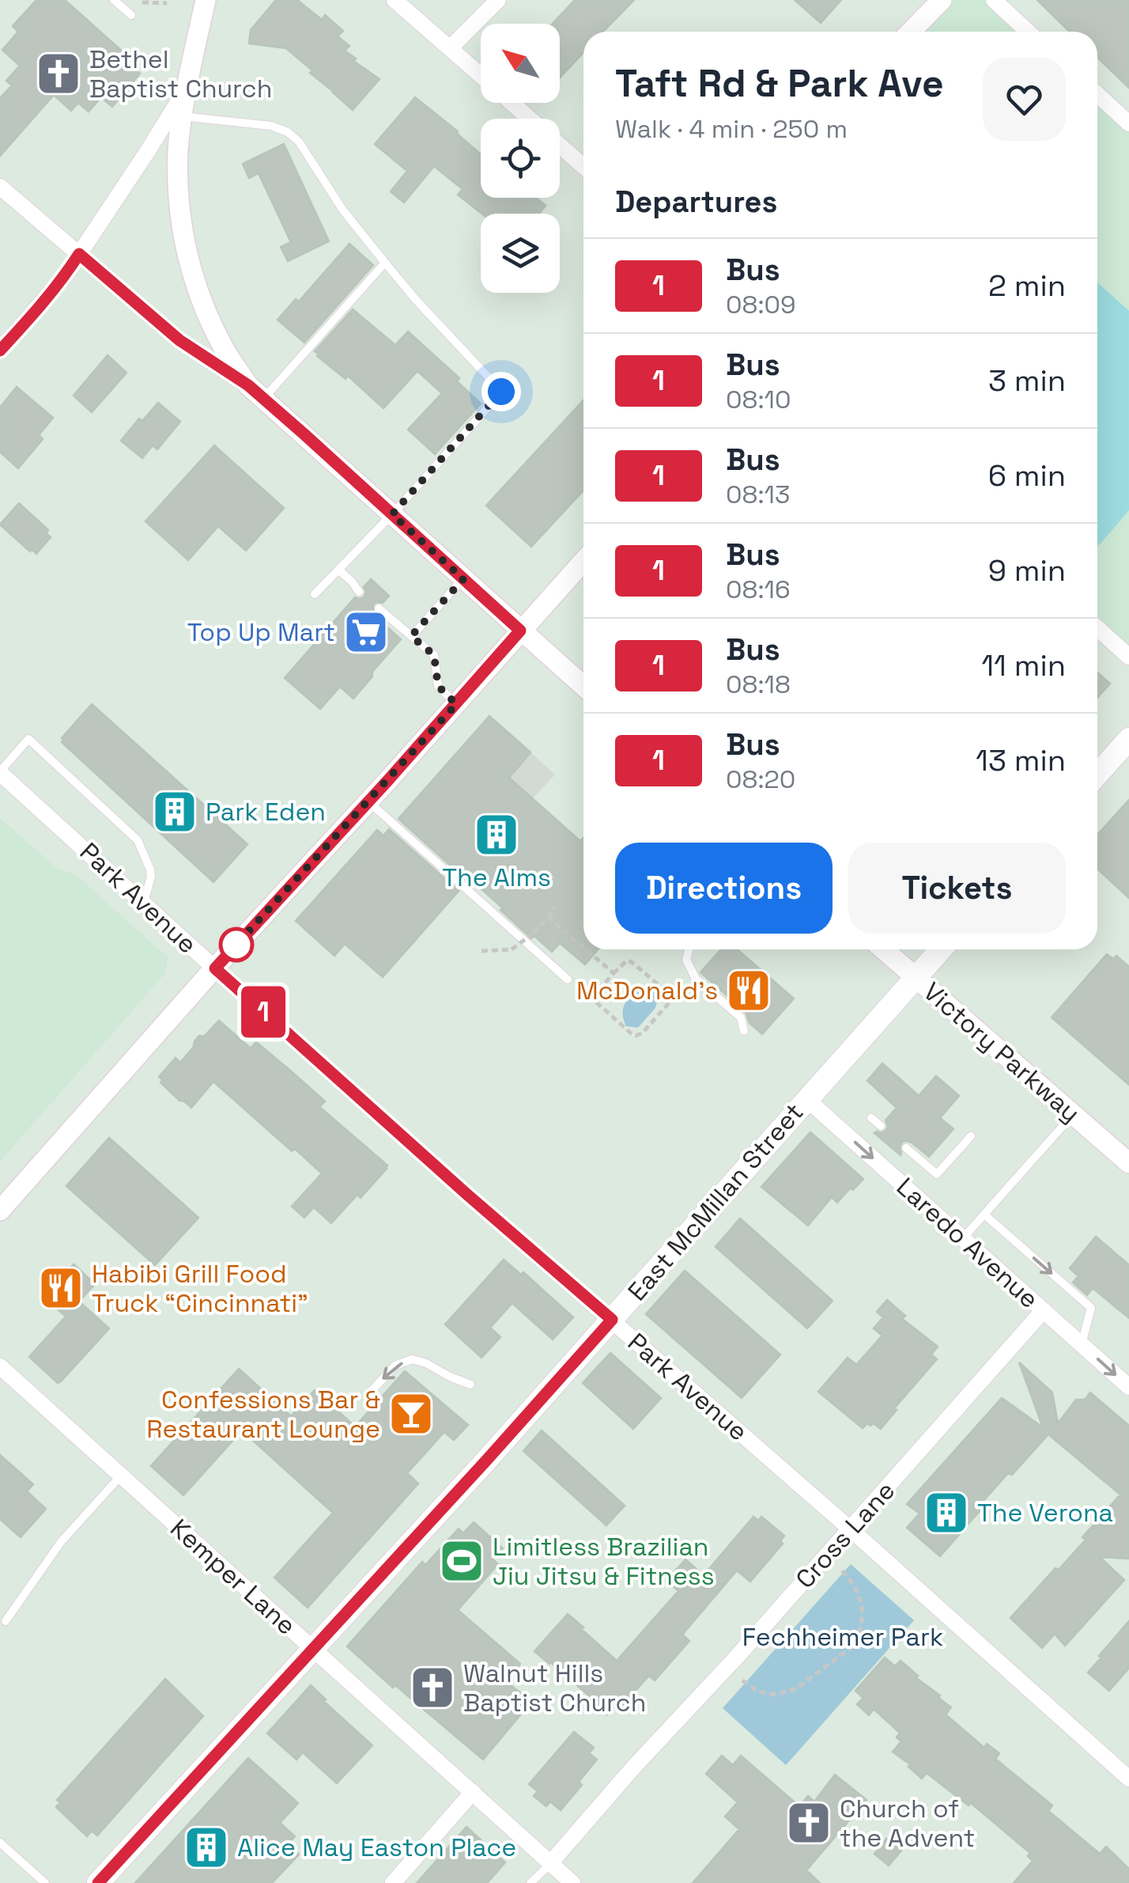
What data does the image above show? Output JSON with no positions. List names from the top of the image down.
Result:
{
  "streets": {
    "main road": ["East McMillan Street"],
    "street": [
      "Park Avenue",
      "Victory Parkway",
      "Laredo Avenue",
      "Cross Lane",
      "Kemper Lane"
    ]
  },
  "crossings": [
    ["Park Avenue", "East McMillan Street"],
    ["Park Avenue", "Cross Lane"],
    ["Victory Parkway", "East McMillan Street"],
    ["East McMillan Street", "Laredo Avenue"],
    ["East McMillan Street", "Kemper Lane"],
    ["Laredo Avenue", "Cross Lane"],
    ["Cross Lane", "Kemper Lane"]
  ],
  "one_way": ["Laredo Avenue"],
  "parks": ["Fechheimer Park"],
  "places": {
    "church": ["Bethel Baptist Church", "Walnut Hills Baptist Church", "Church of the Advent"],
    "supermarket": ["Top Up Mart"],
    "building": [
      "Park Eden",
      "The Alms",
      "The Verona",
      "Alice May Easton Place"
    ],
    "restaurant": ["McDonald's", "Habibi Grill Food Truck “Cincinnati”"],
    "bar": ["Confessions Bar & Restaurant Lounge"],
    "sports": ["Limitless Brazilian Jiu Jitsu & Fitness"]
  },
  "lines": ["bus line 1"],
  "north": "top left",
  "page": {
    "on_map": "1",
    "heading": [
      ["Taft Rd & Park Ave", "Walk · 4 min · 250 m"],
      "Departures"
    ],
    "list": [
      {
        "mark": "1",
        "name": "Bus",
        "note": "08:09",
        "value": "2 min"
      },
      {
        "mark": "1",
        "name": "Bus",
        "note": "08:10",
        "value": "3 min"
      },
      {
        "mark": "1",
        "name": "Bus",
        "note": "08:13",
        "value": "6 min"
      },
      {
        "mark": "1",
        "name": "Bus",
        "note": "08:16",
        "value": "9 min"
      },
      {
        "mark": "1",
        "name": "Bus",
        "note": "08:18",
        "value": "11 min"
      },
      {
        "mark": "1",
        "name": "Bus",
        "note": "08:20",
        "value": "13 min"
      }
    ],
    "buttons": ["Directions", "Tickets"]
  }
}
